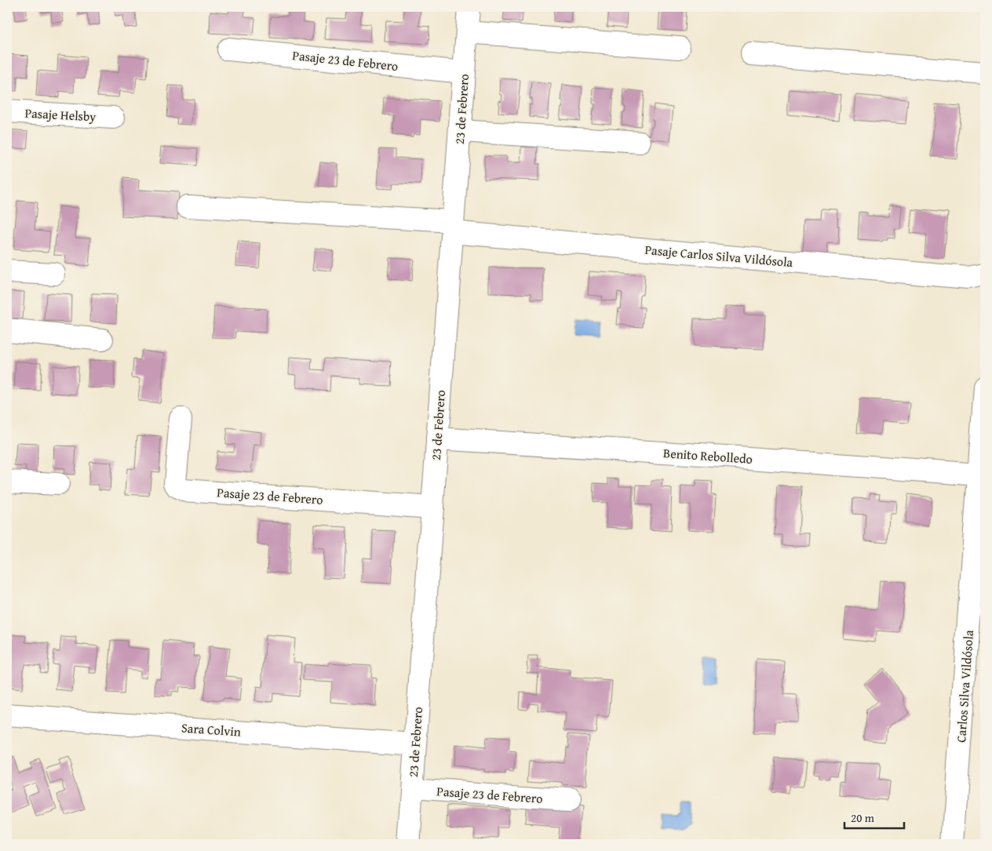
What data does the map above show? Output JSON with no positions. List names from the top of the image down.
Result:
{
  "streets": {
    "street": [
      "Pasaje 23 de Febrero",
      "23 de Febrero",
      "Pasaje Helsby",
      "Pasaje Carlos Silva Vildósola",
      "Benito Rebolledo",
      "Carlos Silva Vildósola",
      "Sara Colvin"
    ]
  },
  "crossings": [
    ["Pasaje 23 de Febrero", "23 de Febrero"],
    ["23 de Febrero", "Pasaje Carlos Silva Vildósola"],
    ["23 de Febrero", "Benito Rebolledo"],
    ["23 de Febrero", "Sara Colvin"],
    ["Benito Rebolledo", "Carlos Silva Vildósola"]
  ],
  "scale_bar": "20 m"
}
